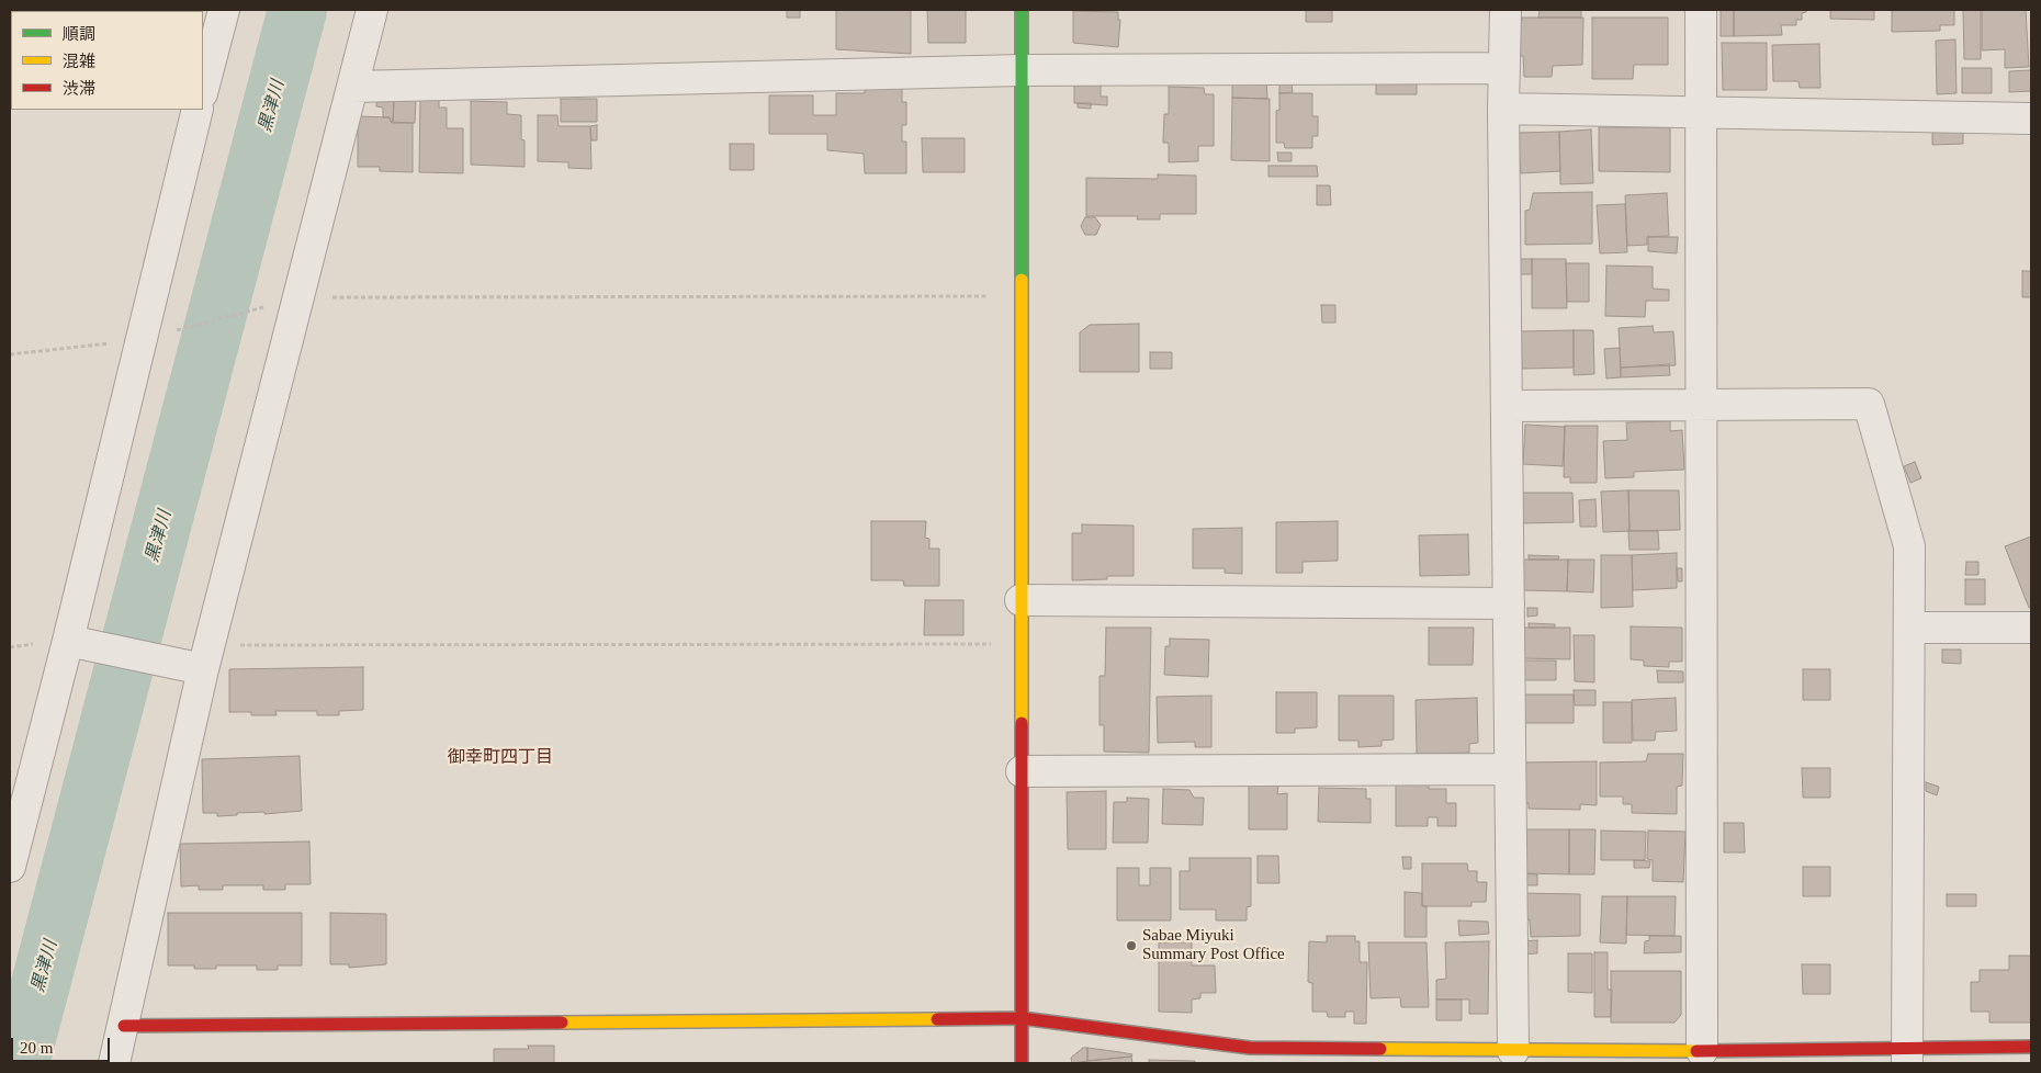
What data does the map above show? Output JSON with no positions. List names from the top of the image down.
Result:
{
  "districts": ["御幸町四丁目"],
  "water": ["黒津川"],
  "places": ["Sabae Miyuki Summary Post Office"],
  "legend": ["順調", "混雑", "渋滞"],
  "scale_bar": "20 m"
}
